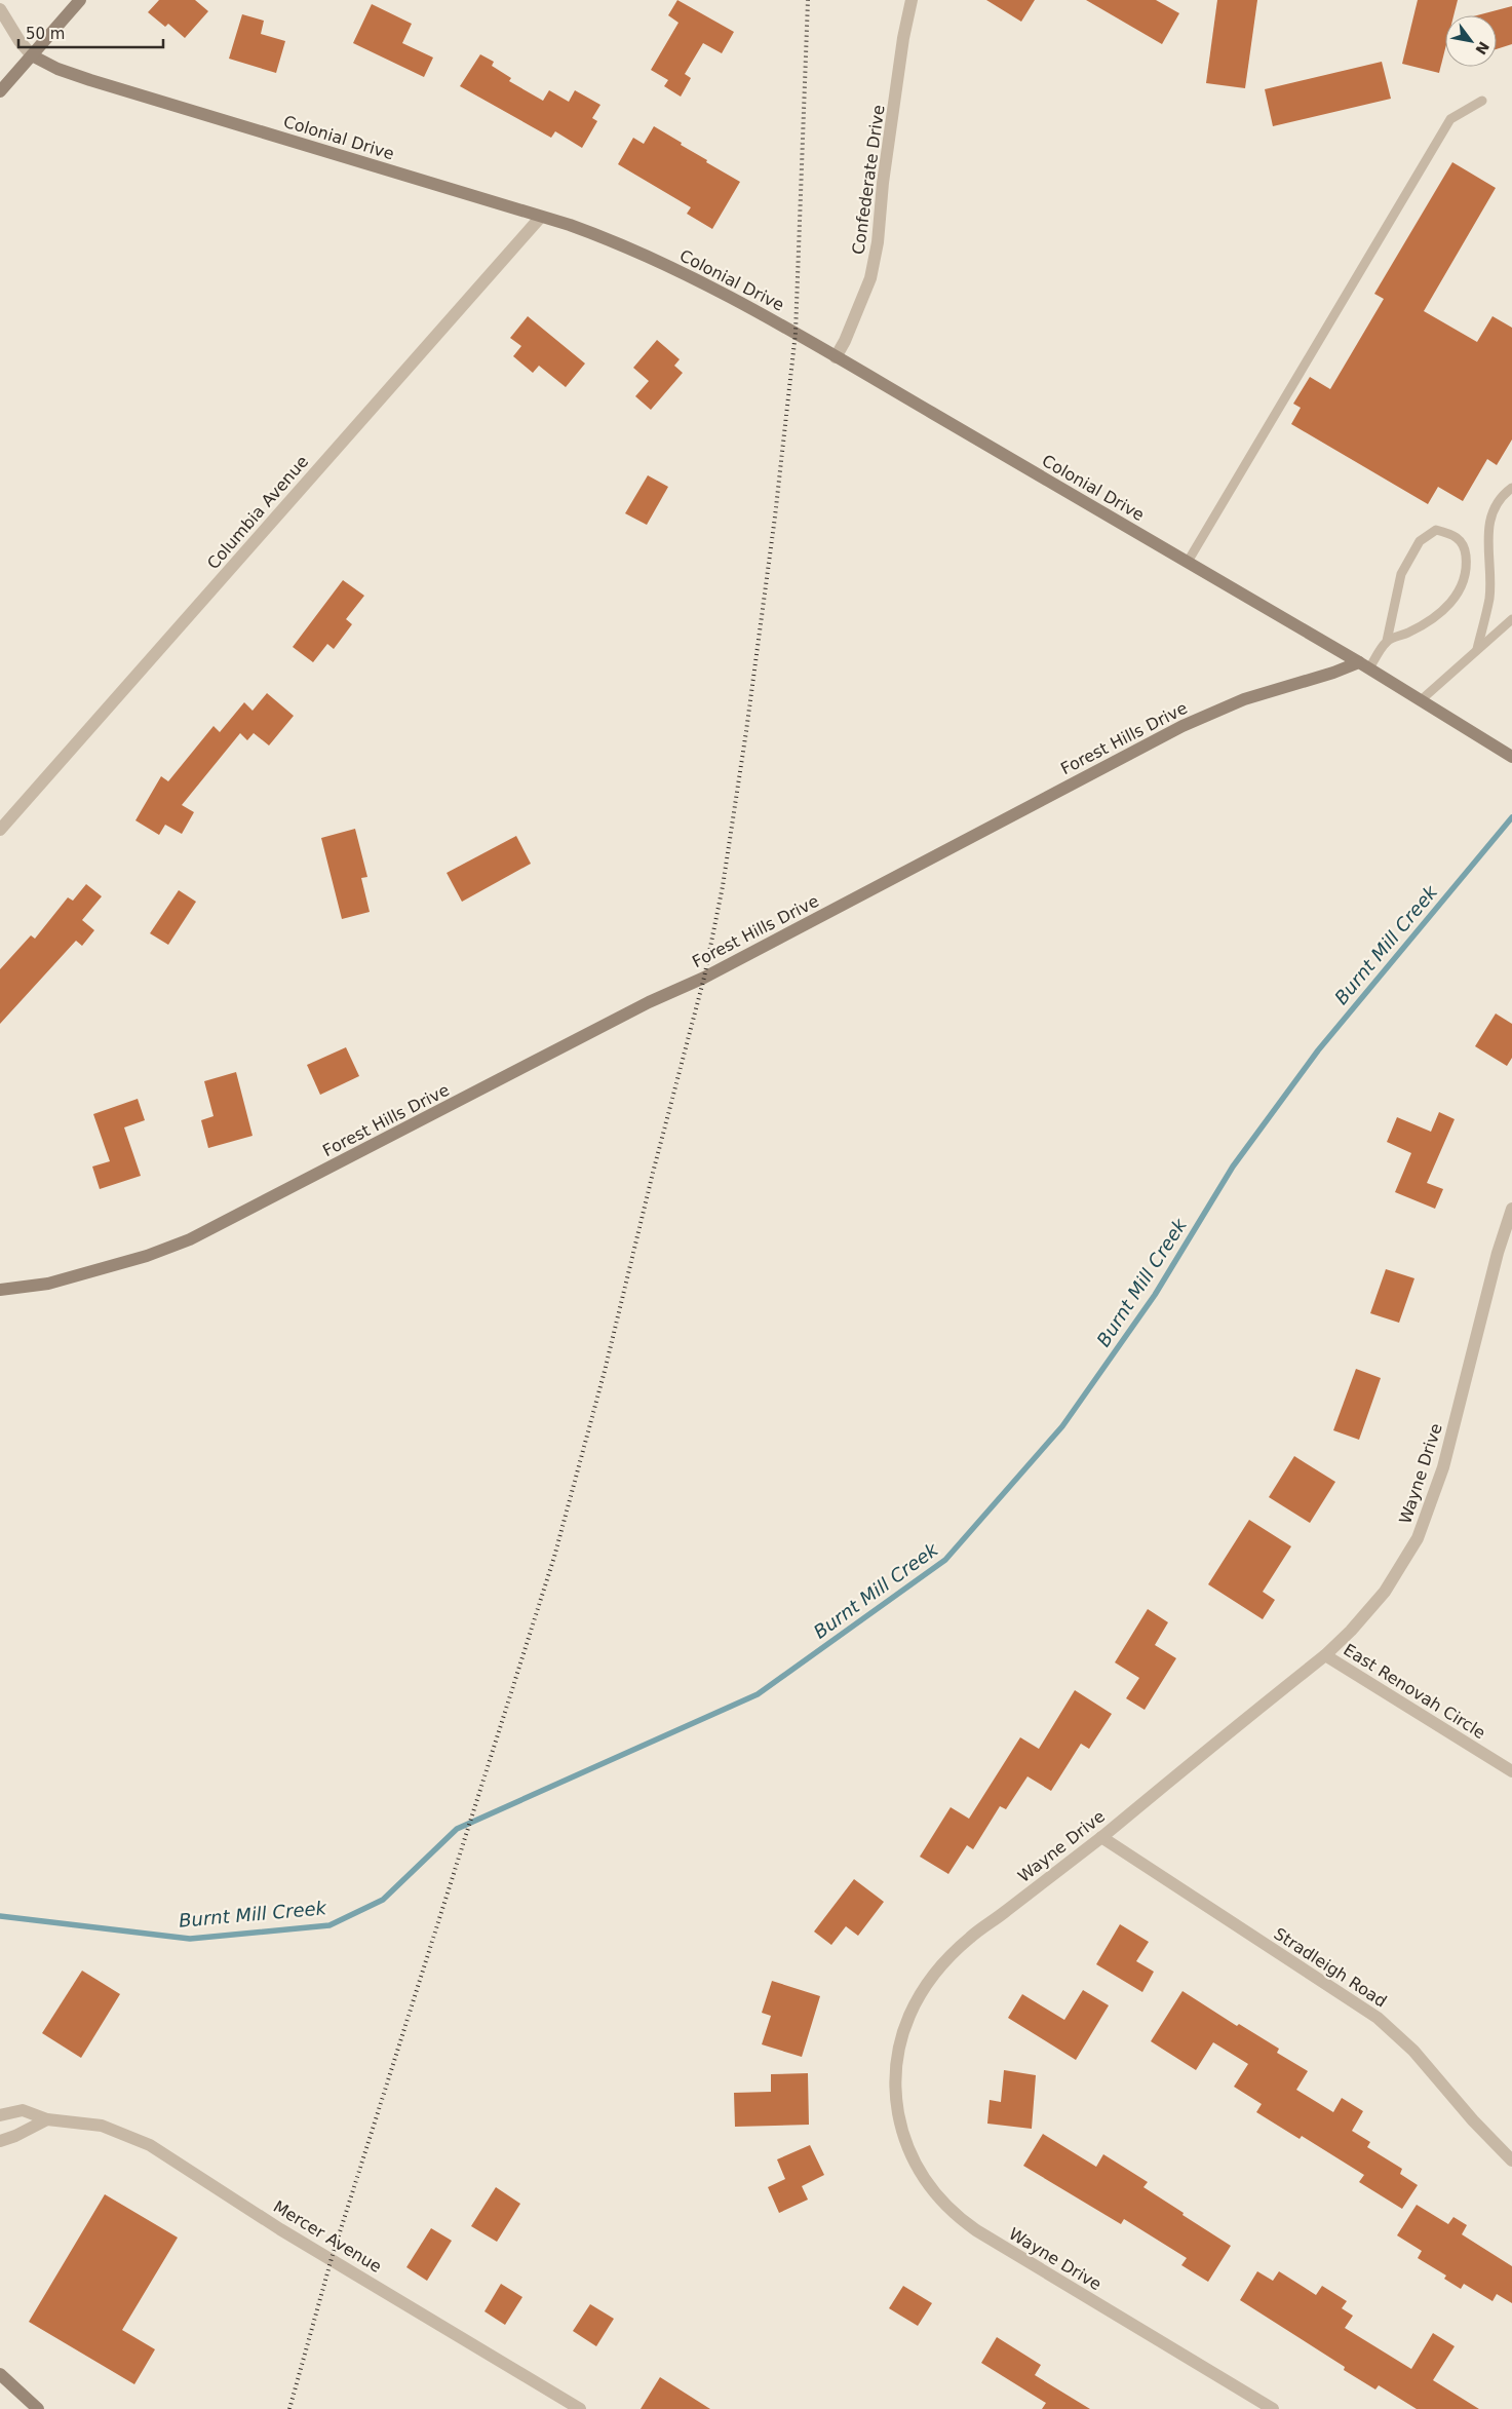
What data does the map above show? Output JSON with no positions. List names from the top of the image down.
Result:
{
  "streets": {
    "street": [
      "Colonial Drive",
      "Confederate Drive",
      "Columbia Avenue",
      "Forest Hills Drive",
      "Wayne Drive",
      "East Renovah Circle",
      "Stradleigh Road",
      "Mercer Avenue"
    ]
  },
  "crossings": [
    ["Colonial Drive", "Confederate Drive"],
    ["Colonial Drive", "Columbia Avenue"],
    ["Colonial Drive", "Forest Hills Drive"],
    ["Wayne Drive", "East Renovah Circle"],
    ["Wayne Drive", "Stradleigh Road"]
  ],
  "water": ["Burnt Mill Creek"],
  "scale_bar": "50 m",
  "north": "bottom right"
}
